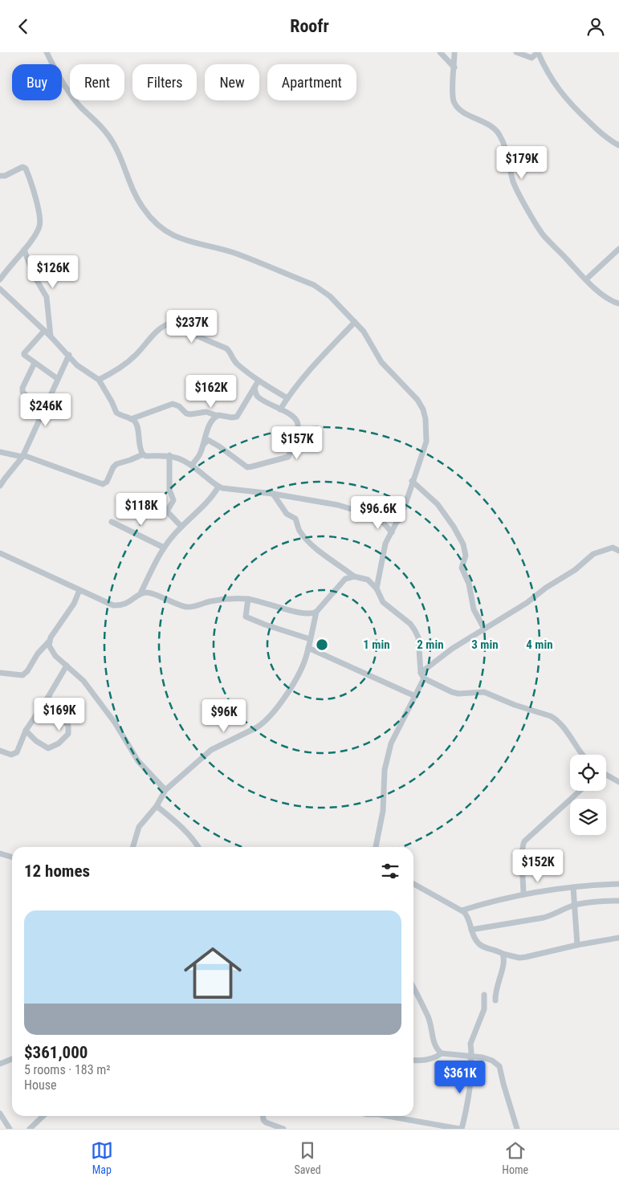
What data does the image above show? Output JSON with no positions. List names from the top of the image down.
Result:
{
  "page": {
    "header": "Roofr",
    "chip": [
      "Buy",
      "Rent",
      "Filters",
      "New",
      "Apartment"
    ],
    "price": [
      "$179K",
      "$126K",
      "$237K",
      "$162K",
      "$246K",
      "$157K",
      "$118K",
      "$96.6K",
      "$169K",
      "$96K",
      "$152K",
      "$361K"
    ],
    "heading": "12 homes",
    "list": [
      {
        "name": "$361,000",
        "note": "5 rooms · 183 m² · House"
      }
    ],
    "tabs": ["Map", "Saved", "Home"]
  },
  "rings": [
    "1 min",
    "2 min",
    "3 min",
    "4 min"
  ]
}
